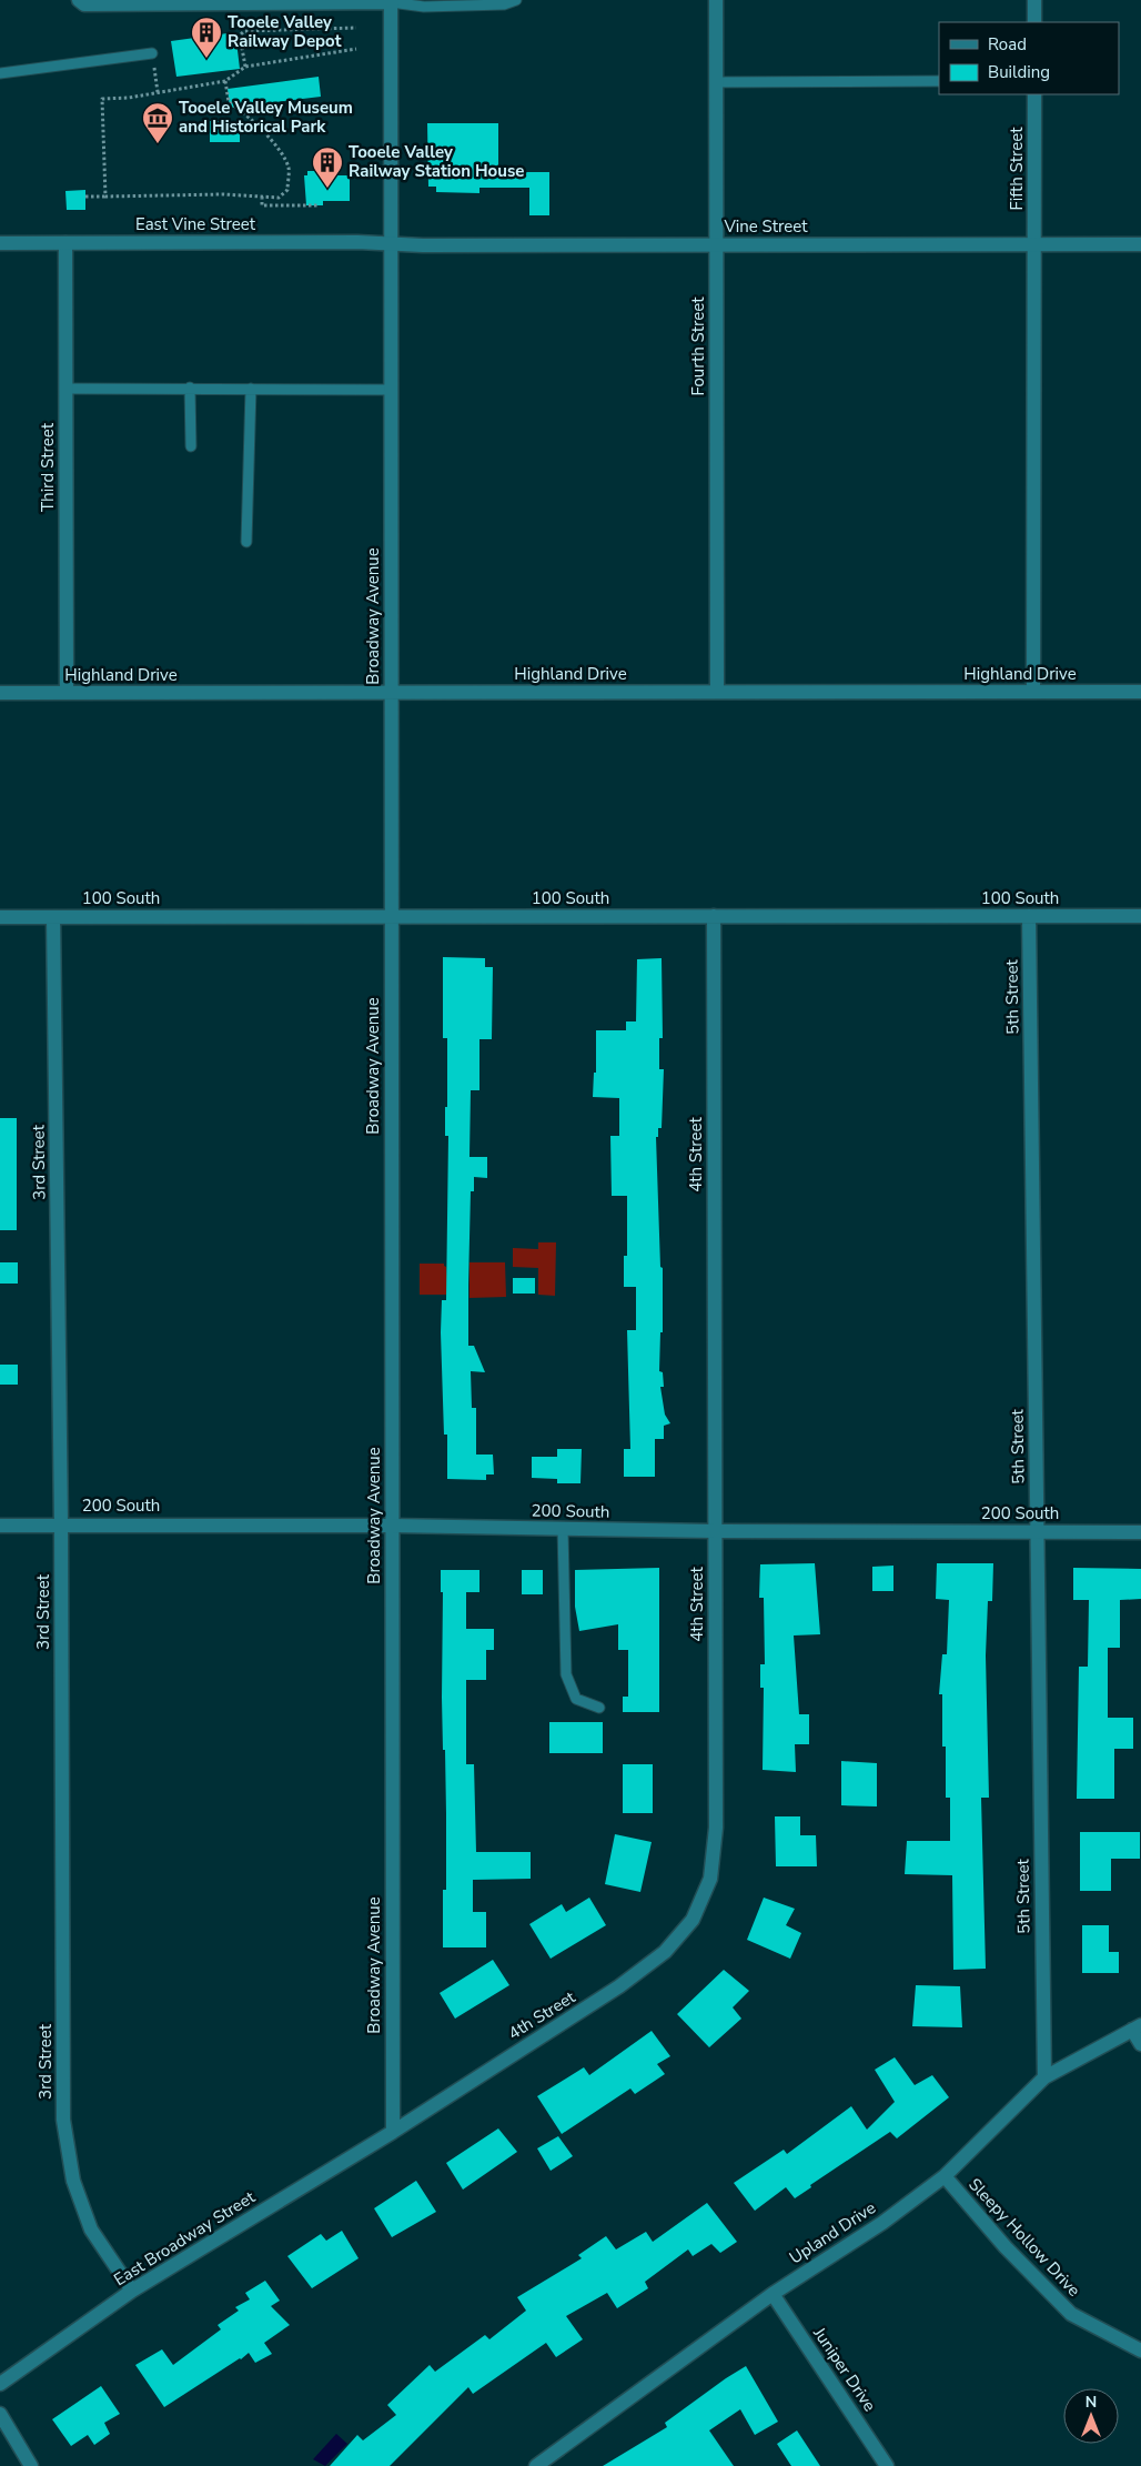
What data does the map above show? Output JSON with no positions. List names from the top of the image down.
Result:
{
  "streets": {
    "street": [
      "Fifth Street",
      "East Vine Street",
      "Vine Street",
      "Fourth Street",
      "Third Street",
      "Broadway Avenue",
      "Highland Drive",
      "100 South",
      "5th Street",
      "4th Street",
      "3rd Street",
      "200 South",
      "Upland Drive",
      "Sleepy Hollow Drive",
      "East Broadway Street",
      "Juniper Drive"
    ]
  },
  "crossings": [
    ["Fifth Street", "Vine Street"],
    ["East Vine Street", "Vine Street"],
    ["East Vine Street", "Third Street"],
    ["East Vine Street", "Broadway Avenue"],
    ["Vine Street", "Fourth Street"],
    ["Vine Street", "Broadway Avenue"],
    ["Fourth Street", "Highland Drive"],
    ["Third Street", "Highland Drive"],
    ["Broadway Avenue", "Highland Drive"],
    ["Broadway Avenue", "100 South"],
    ["Broadway Avenue", "4th Street"],
    ["Broadway Avenue", "200 South"],
    ["Broadway Avenue", "East Broadway Street"],
    ["100 South", "5th Street"],
    ["100 South", "4th Street"],
    ["100 South", "3rd Street"],
    ["5th Street", "200 South"],
    ["5th Street", "Upland Drive"],
    ["4th Street", "200 South"],
    ["4th Street", "East Broadway Street"],
    ["3rd Street", "200 South"],
    ["3rd Street", "East Broadway Street"],
    ["Upland Drive", "Sleepy Hollow Drive"],
    ["Upland Drive", "Juniper Drive"]
  ],
  "places": {
    "building": ["Tooele Valley Railway Depot", "Tooele Valley Railway Station House"],
    "museum": ["Tooele Valley Museum and Historical Park"]
  },
  "legend": ["Road", "Building"],
  "north": "top"
}
